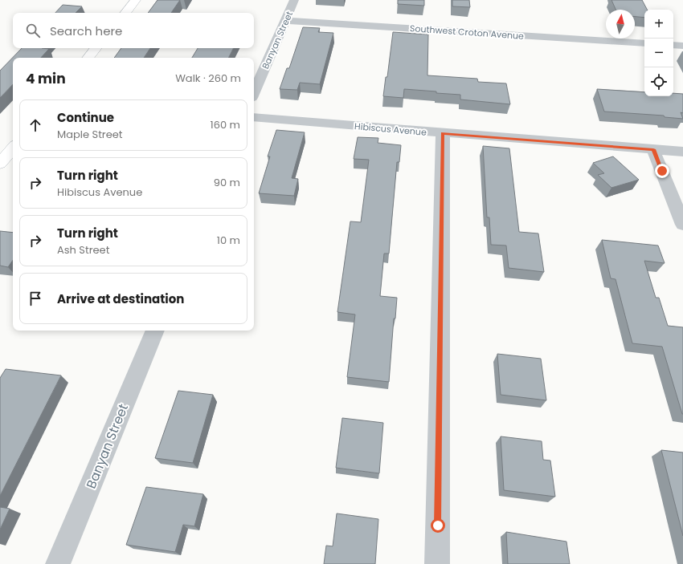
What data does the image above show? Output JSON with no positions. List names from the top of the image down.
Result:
{
  "streets": {
    "street": ["Southwest Croton Avenue", "Banyan Street", "Hibiscus Avenue"]
  },
  "crossings": [
    ["Southwest Croton Avenue", "Banyan Street"]
  ],
  "north": "top",
  "page": {
    "map_buttons": ["+", "−"],
    "search": "Search here",
    "heading": ["4 min", "Walk · 260 m"],
    "list": [
      ["Continue", "Maple Street", "160 m"],
      ["Turn right", "Hibiscus Avenue", "90 m"],
      ["Turn right", "Ash Street", "10 m"],
      "Arrive at destination"
    ]
  }
}
